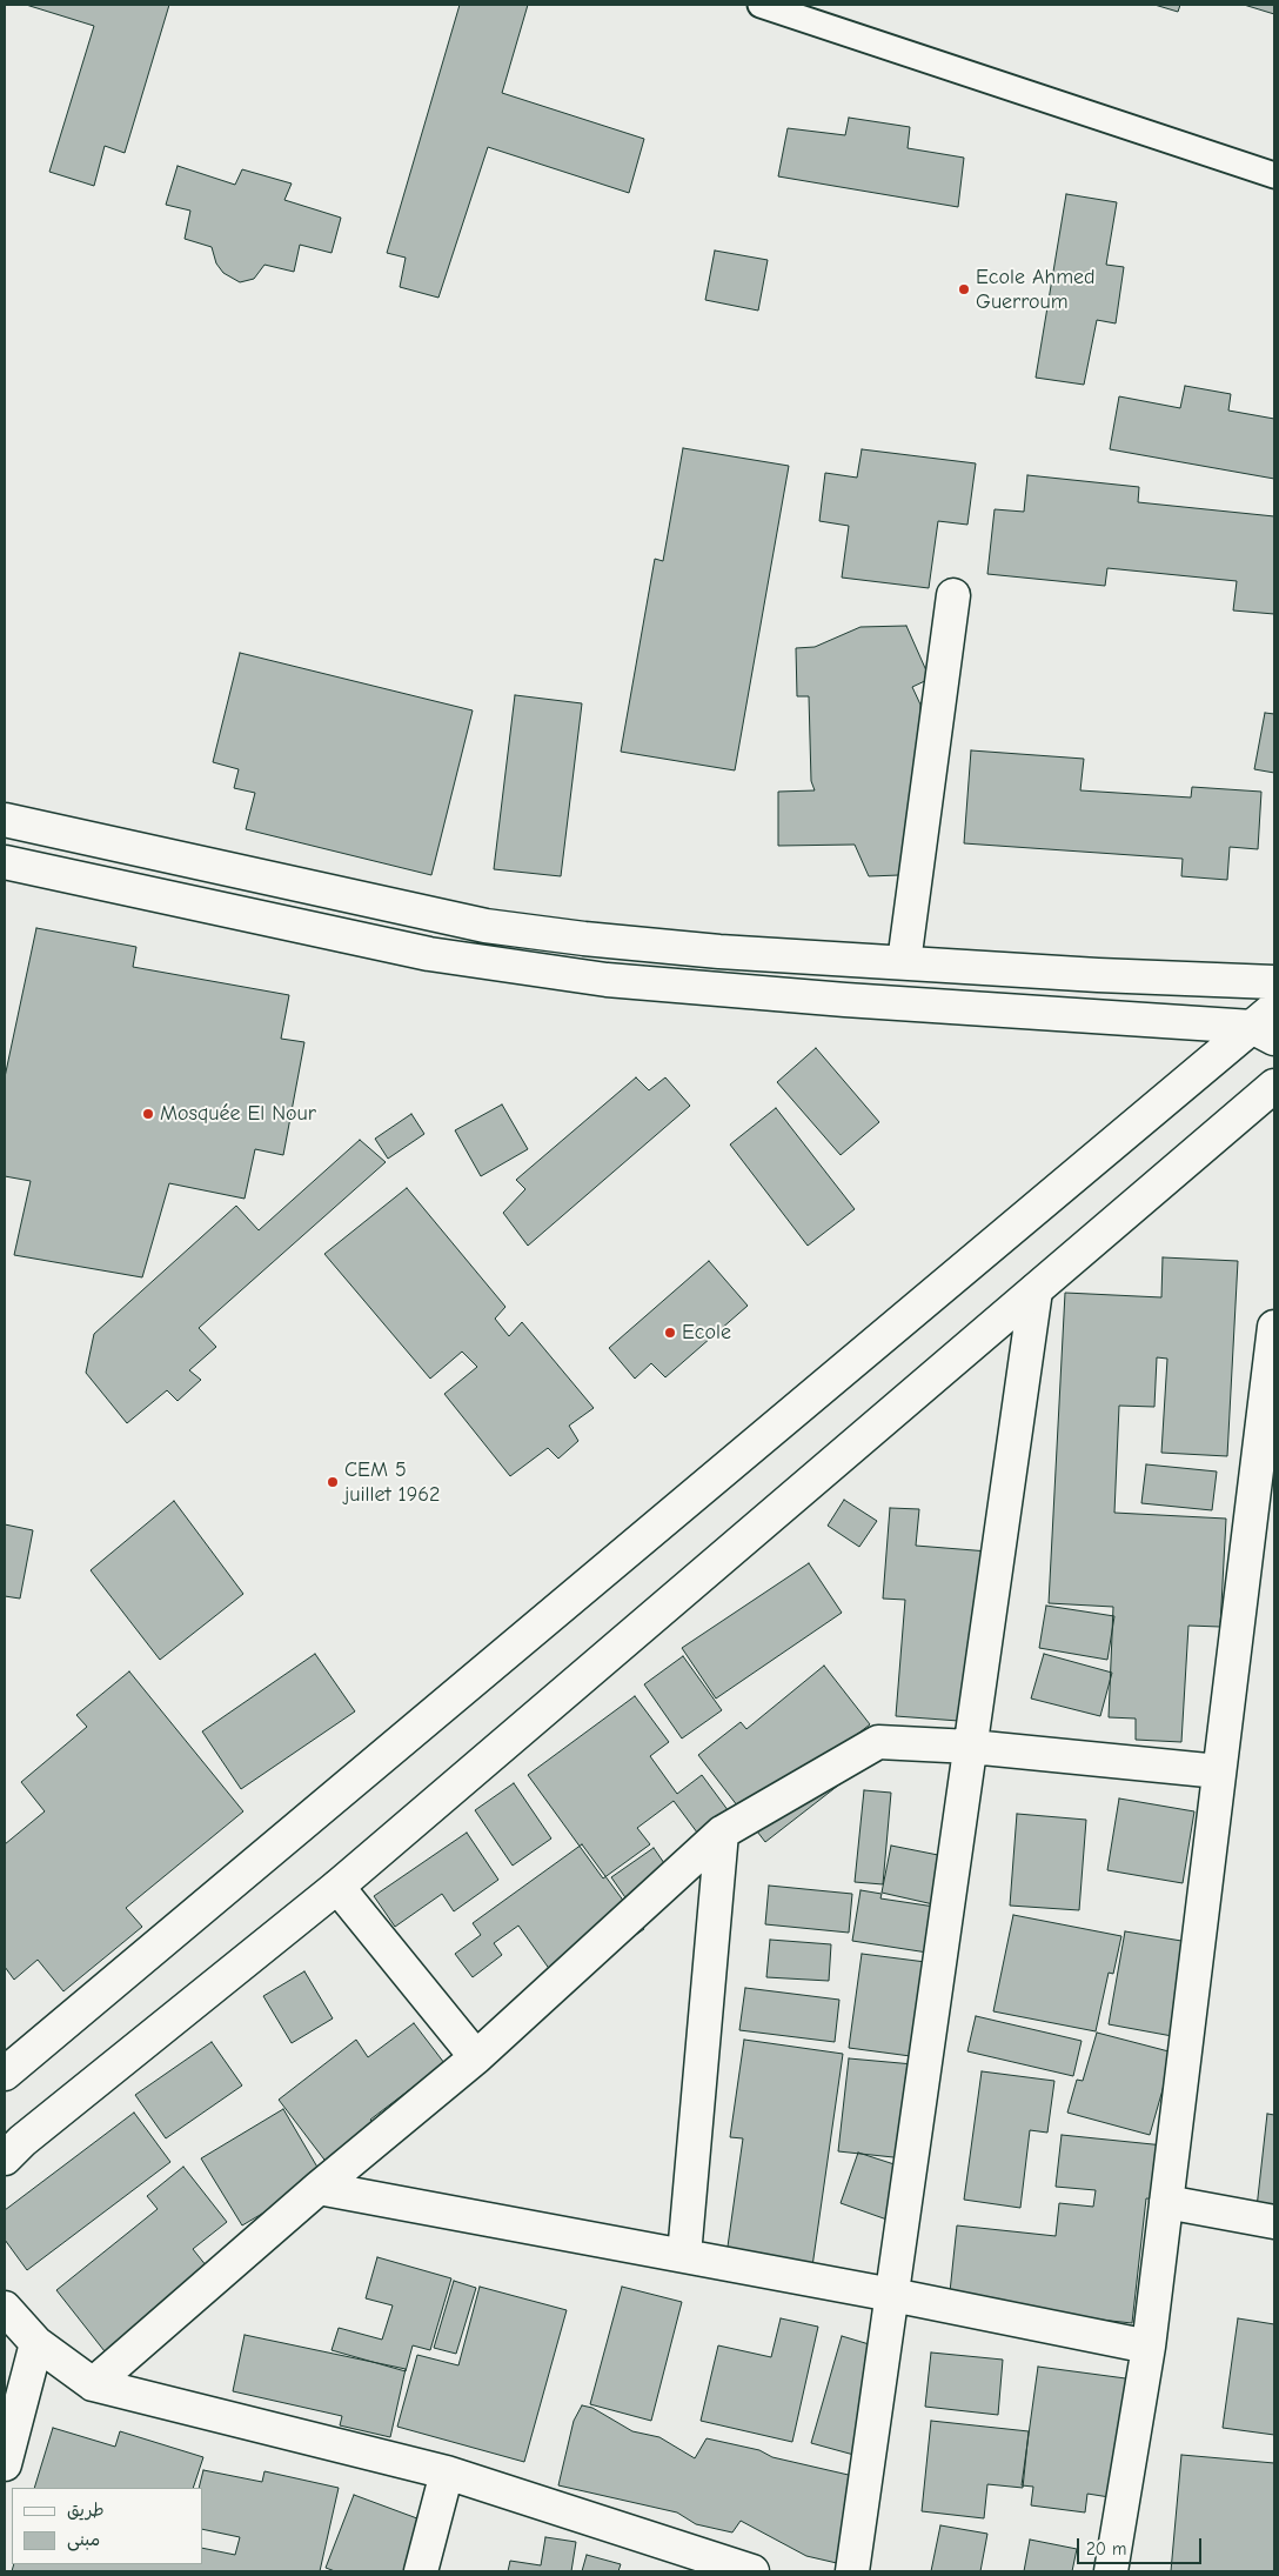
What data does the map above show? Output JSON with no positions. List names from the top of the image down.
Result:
{
  "places": [
    "Ecole Ahmed Guerroum",
    "Mosquée El Nour",
    "Ecole",
    "CEM 5 juillet 1962"
  ],
  "legend": ["طريق", "مبنى"],
  "scale_bar": "20 m"
}
